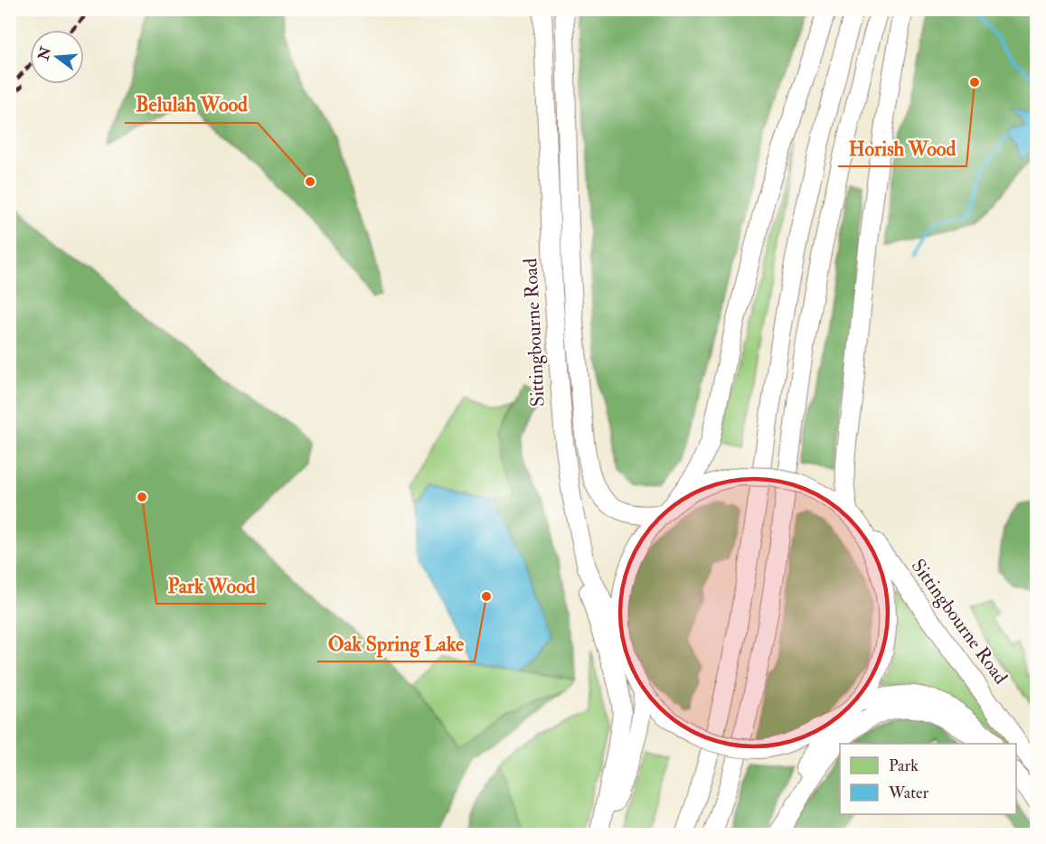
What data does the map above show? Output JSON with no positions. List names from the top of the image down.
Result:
{
  "streets": {
    "highway": ["Sittingbourne Road"]
  },
  "places": [
    "Horish Wood",
    "Belulah Wood",
    "Park Wood",
    "Oak Spring Lake"
  ],
  "legend": ["Park", "Water"],
  "north": "left"
}
